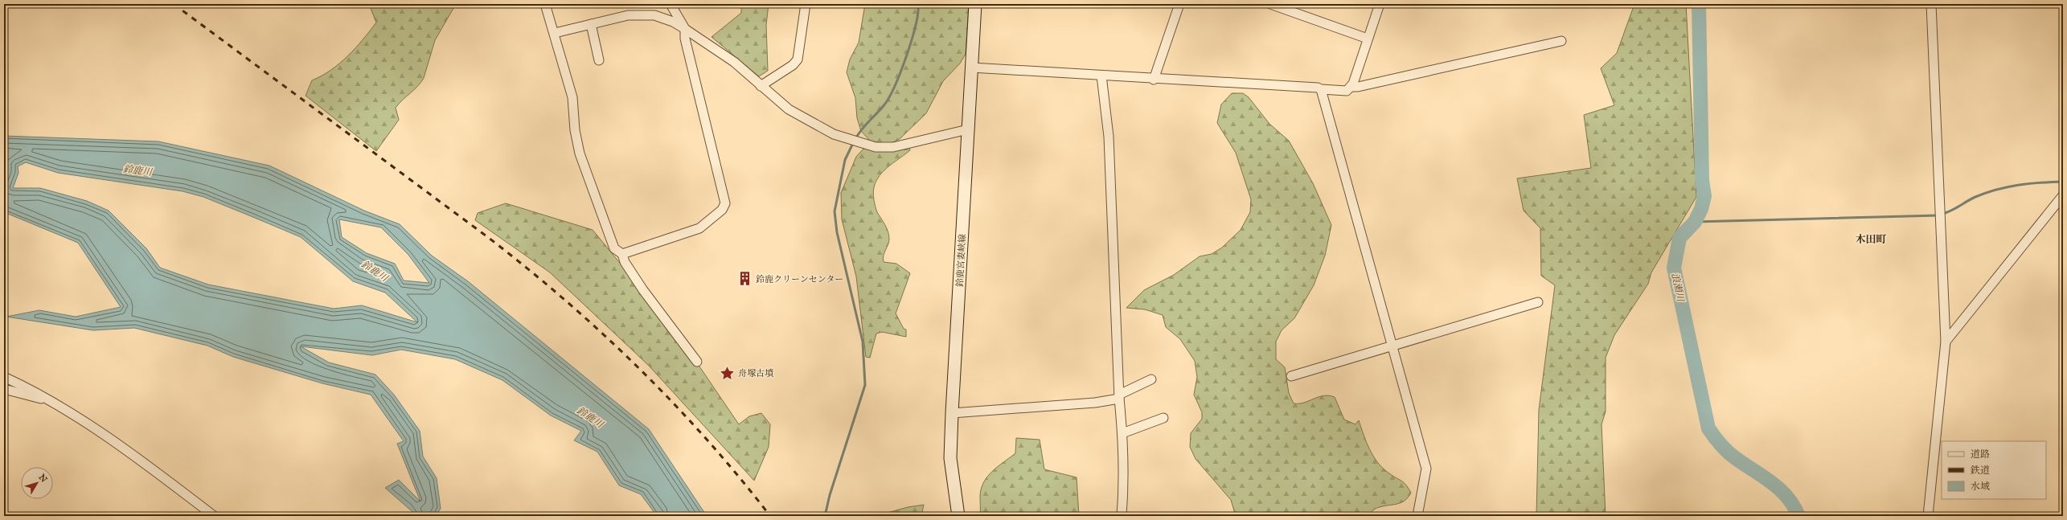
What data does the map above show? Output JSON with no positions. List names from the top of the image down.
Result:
{
  "streets": {
    "main road": ["鈴鹿宮妻峡線"]
  },
  "districts": ["木田町"],
  "water": ["鈴鹿川", "浪瀬川"],
  "places": {
    "building": ["鈴鹿クリーンセンター"],
    "place": ["舟塚古墳"]
  },
  "legend": ["道路", "鉄道", "水域"],
  "north": "top right"
}
